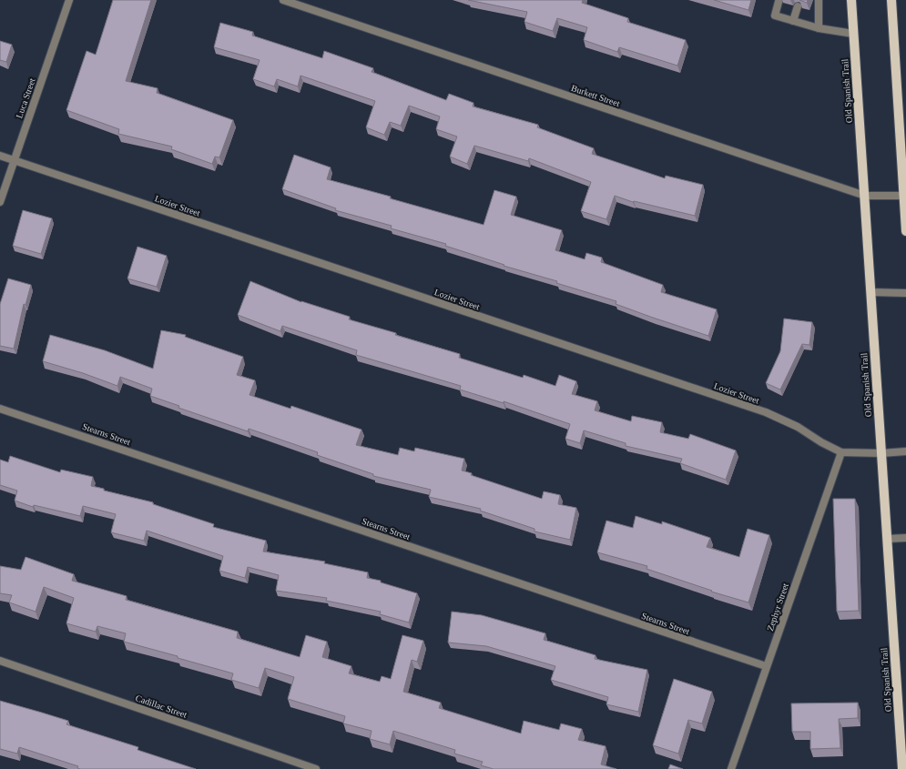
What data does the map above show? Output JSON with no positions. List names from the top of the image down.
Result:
{
  "streets": {
    "main road": ["Old Spanish Trail"],
    "street": [
      "Burkett Street",
      "Luca Street",
      "Lozier Street",
      "Stearns Street",
      "Zephyr Street",
      "Cadillac Street"
    ]
  },
  "crossings": [
    ["Old Spanish Trail", "Burkett Street"],
    ["Old Spanish Trail", "Lozier Street"],
    ["Luca Street", "Lozier Street"],
    ["Lozier Street", "Zephyr Street"],
    ["Stearns Street", "Zephyr Street"]
  ]
}
